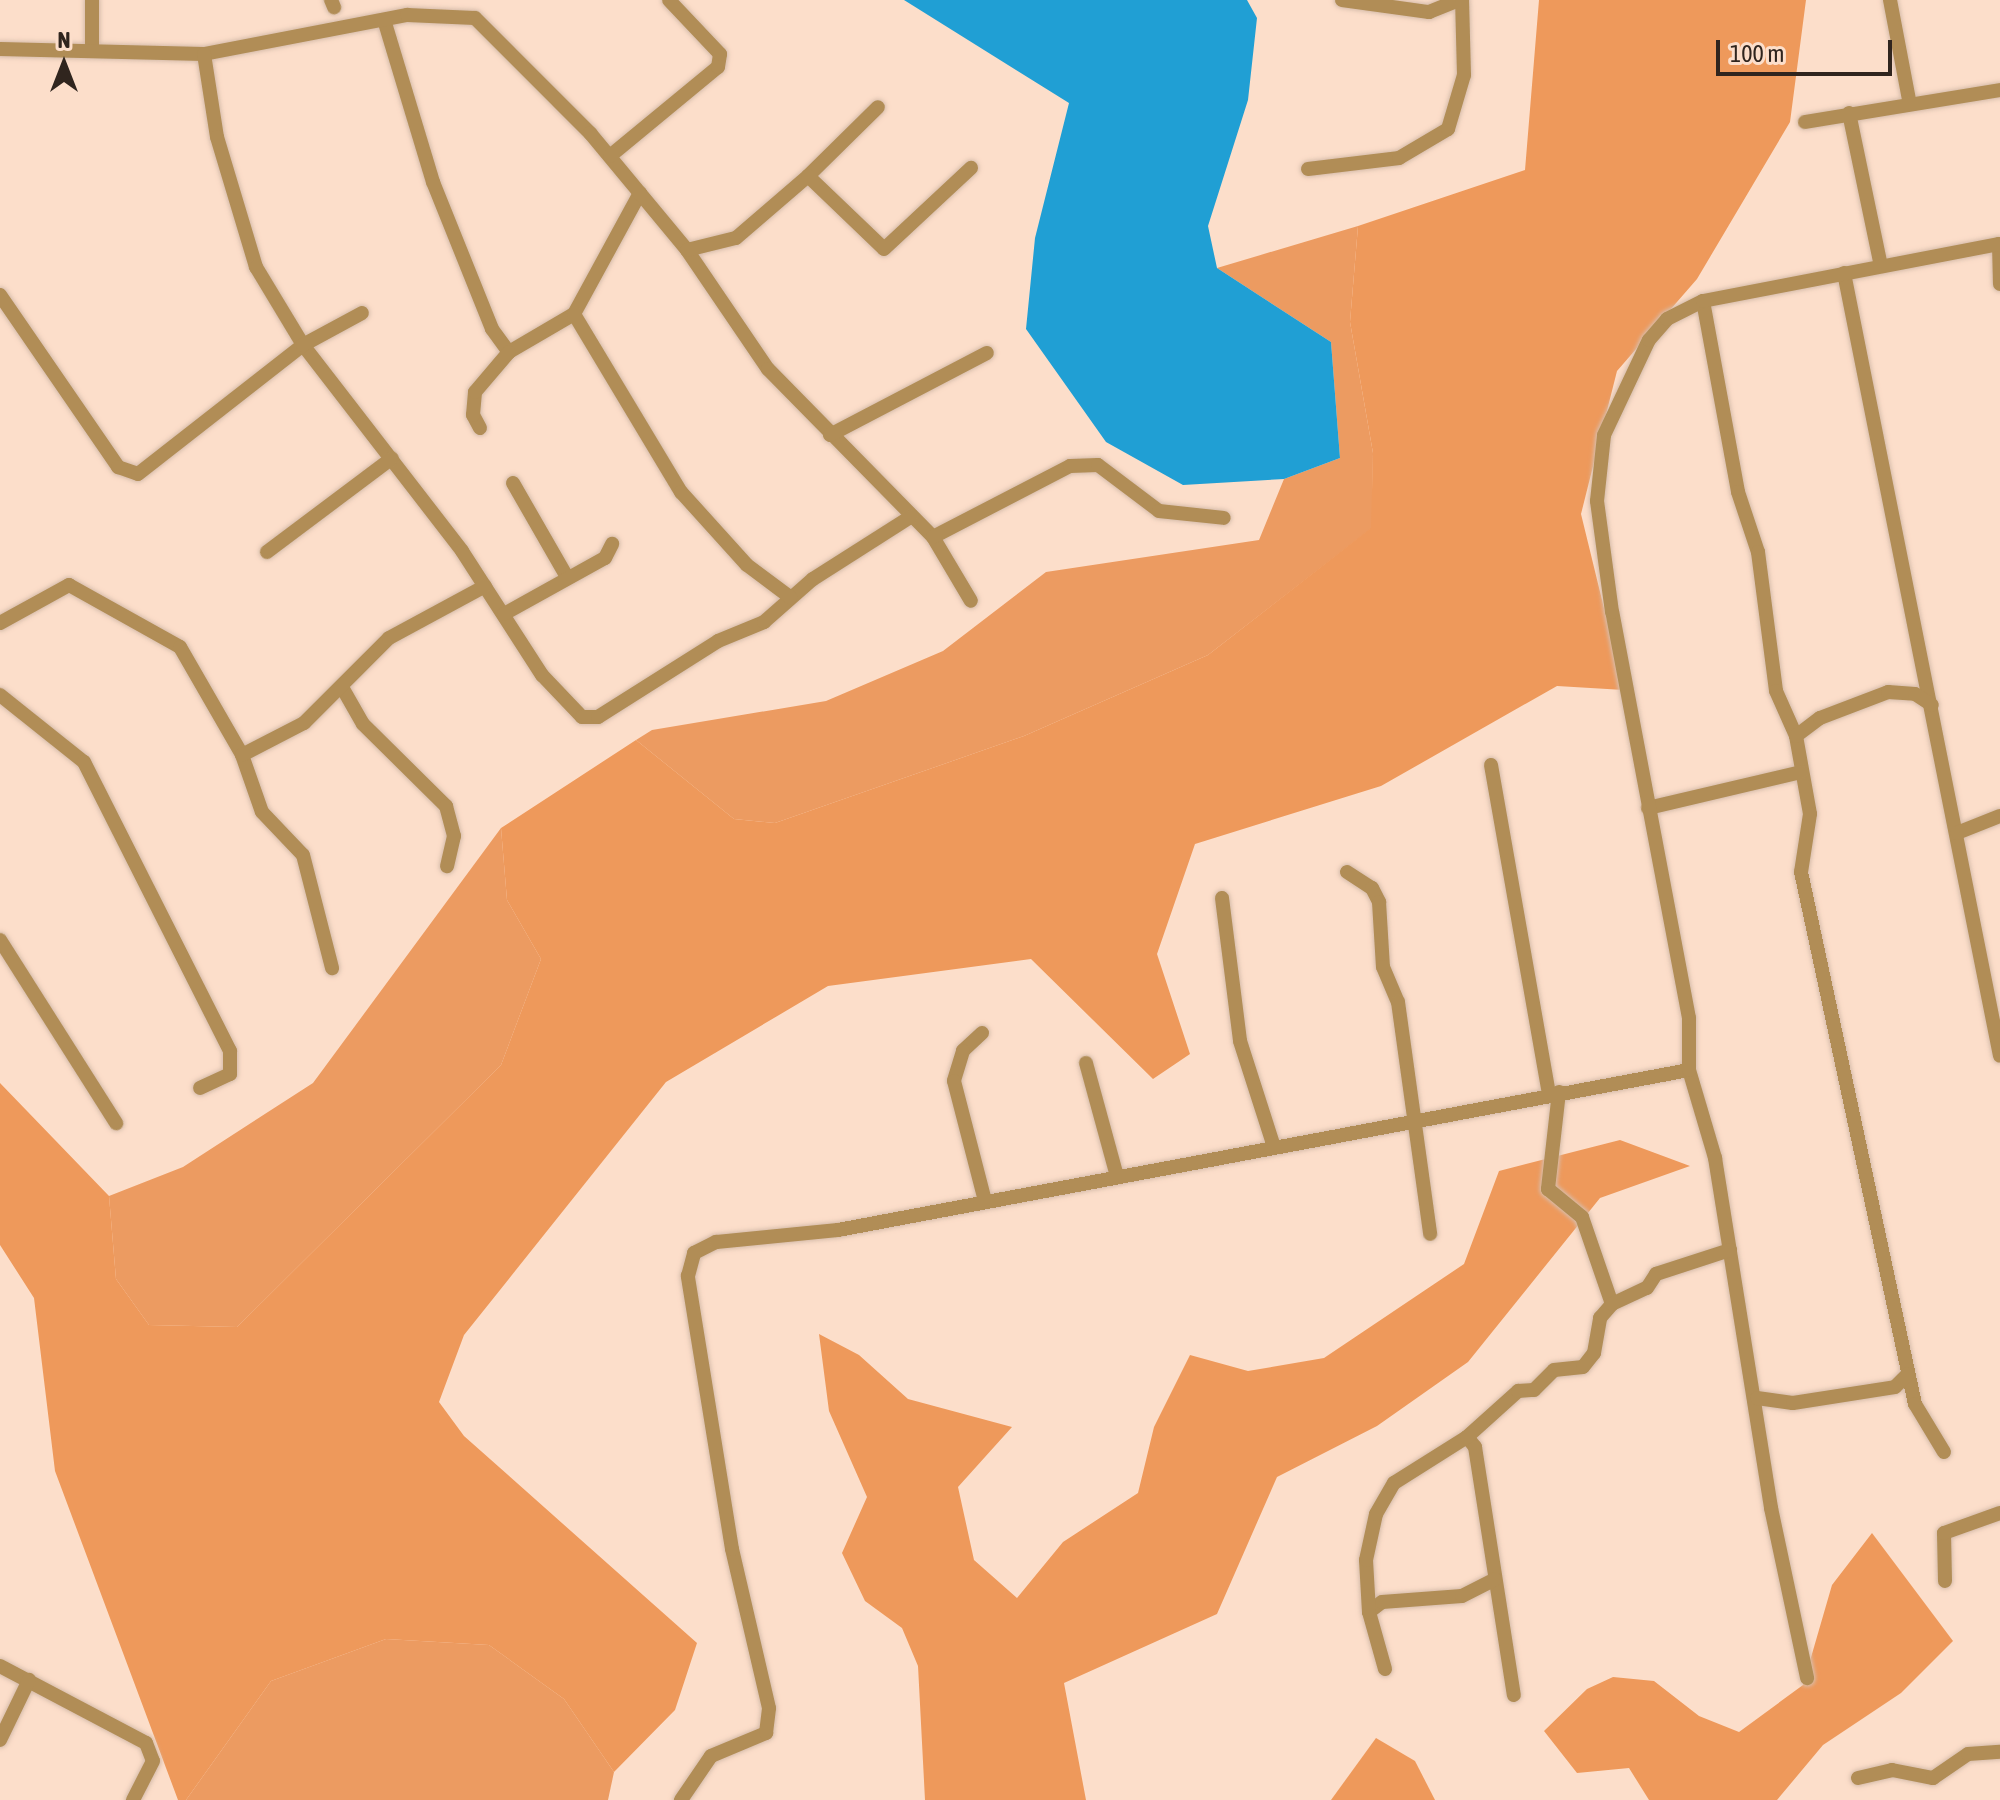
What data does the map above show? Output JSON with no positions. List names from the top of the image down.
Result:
{
  "scale_bar": "100 m",
  "north": "top"
}
